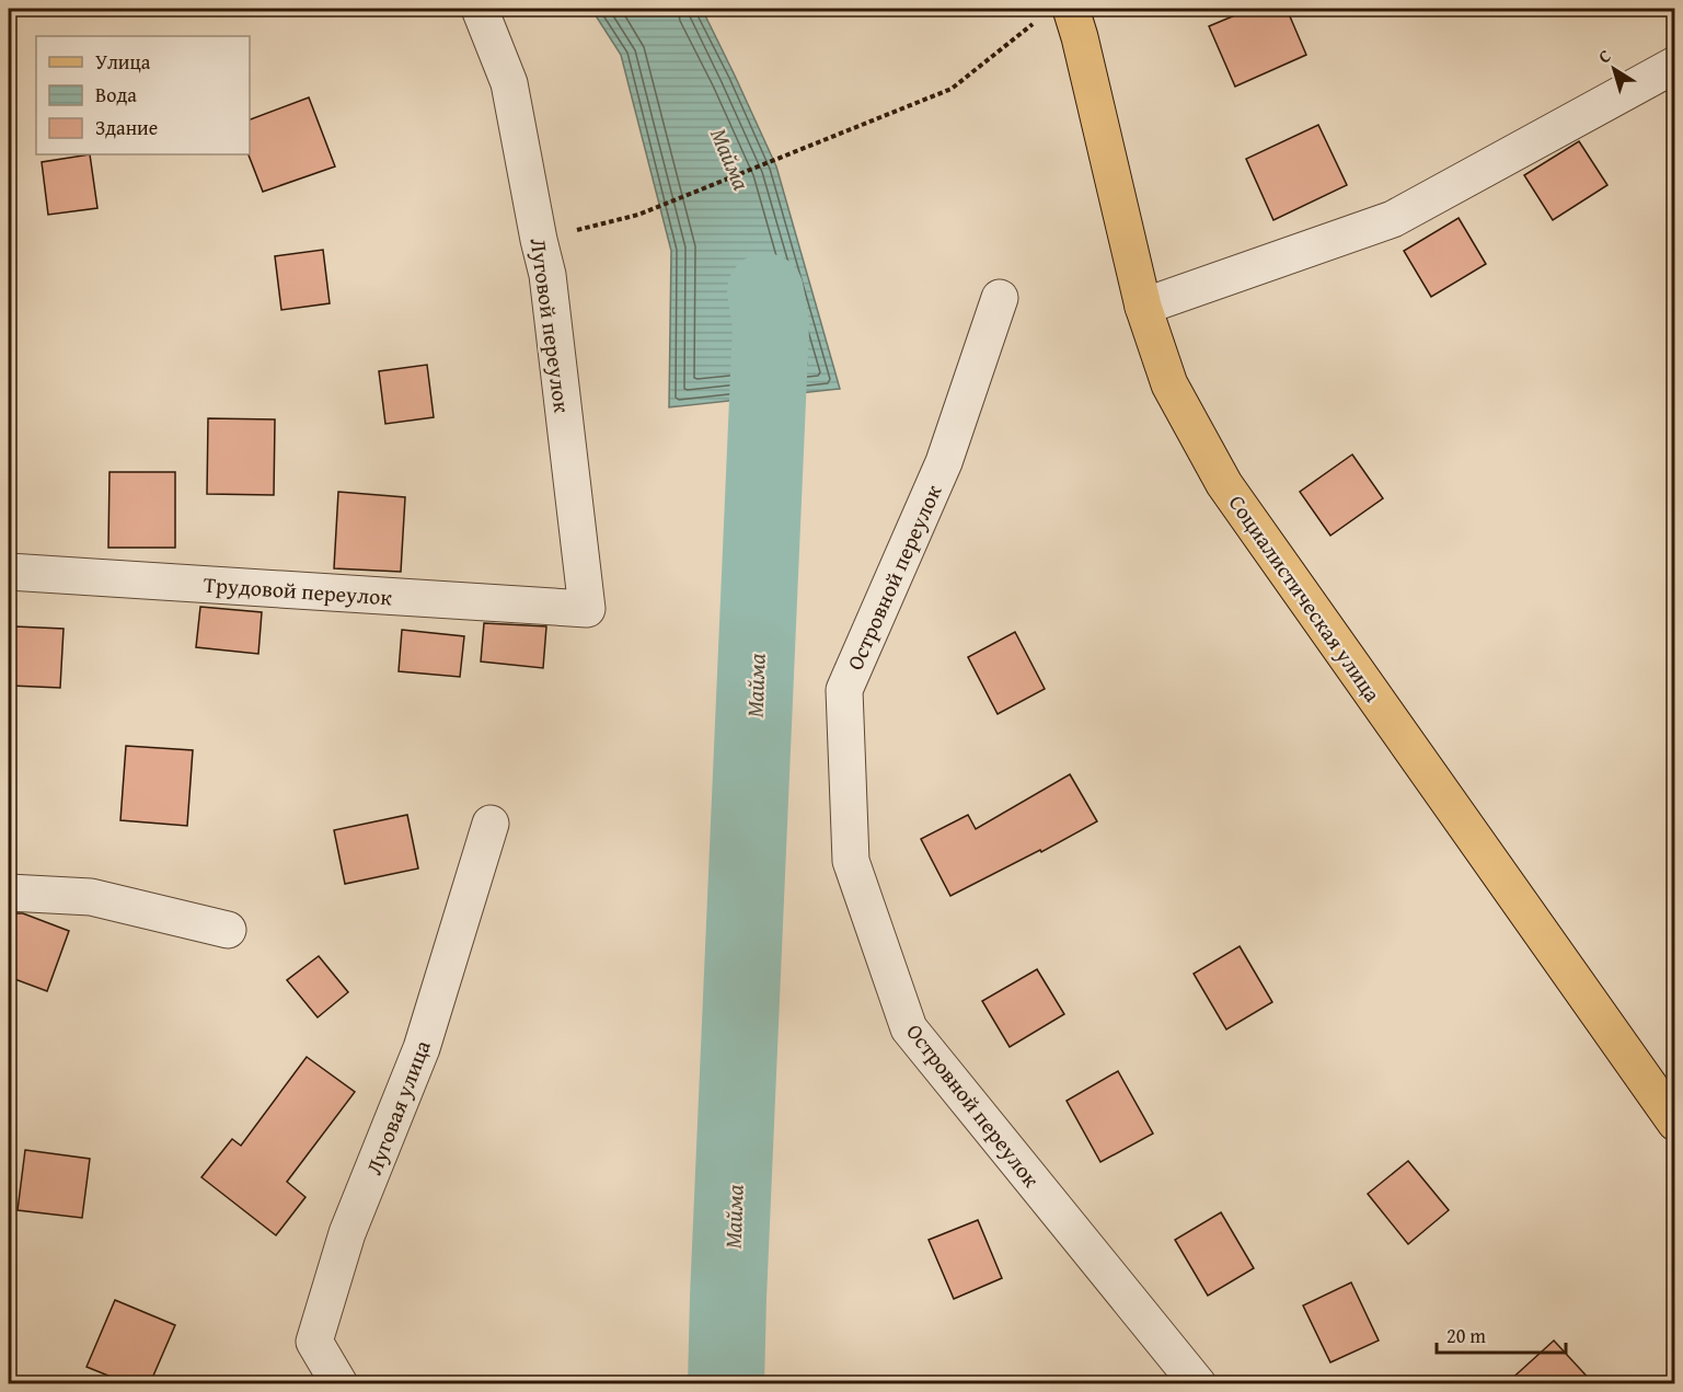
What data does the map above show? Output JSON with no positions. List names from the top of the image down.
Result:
{
  "streets": {
    "main road": ["Социалистическая улица"],
    "street": [
      "Луговой переулок",
      "Островной переулок",
      "Трудовой переулок",
      "Луговая улица"
    ]
  },
  "crossings": [
    ["Луговой переулок", "Трудовой переулок"]
  ],
  "water": ["Майма"],
  "legend": ["Улица", "Вода", "Здание"],
  "scale_bar": "20 m",
  "north": "top left"
}
